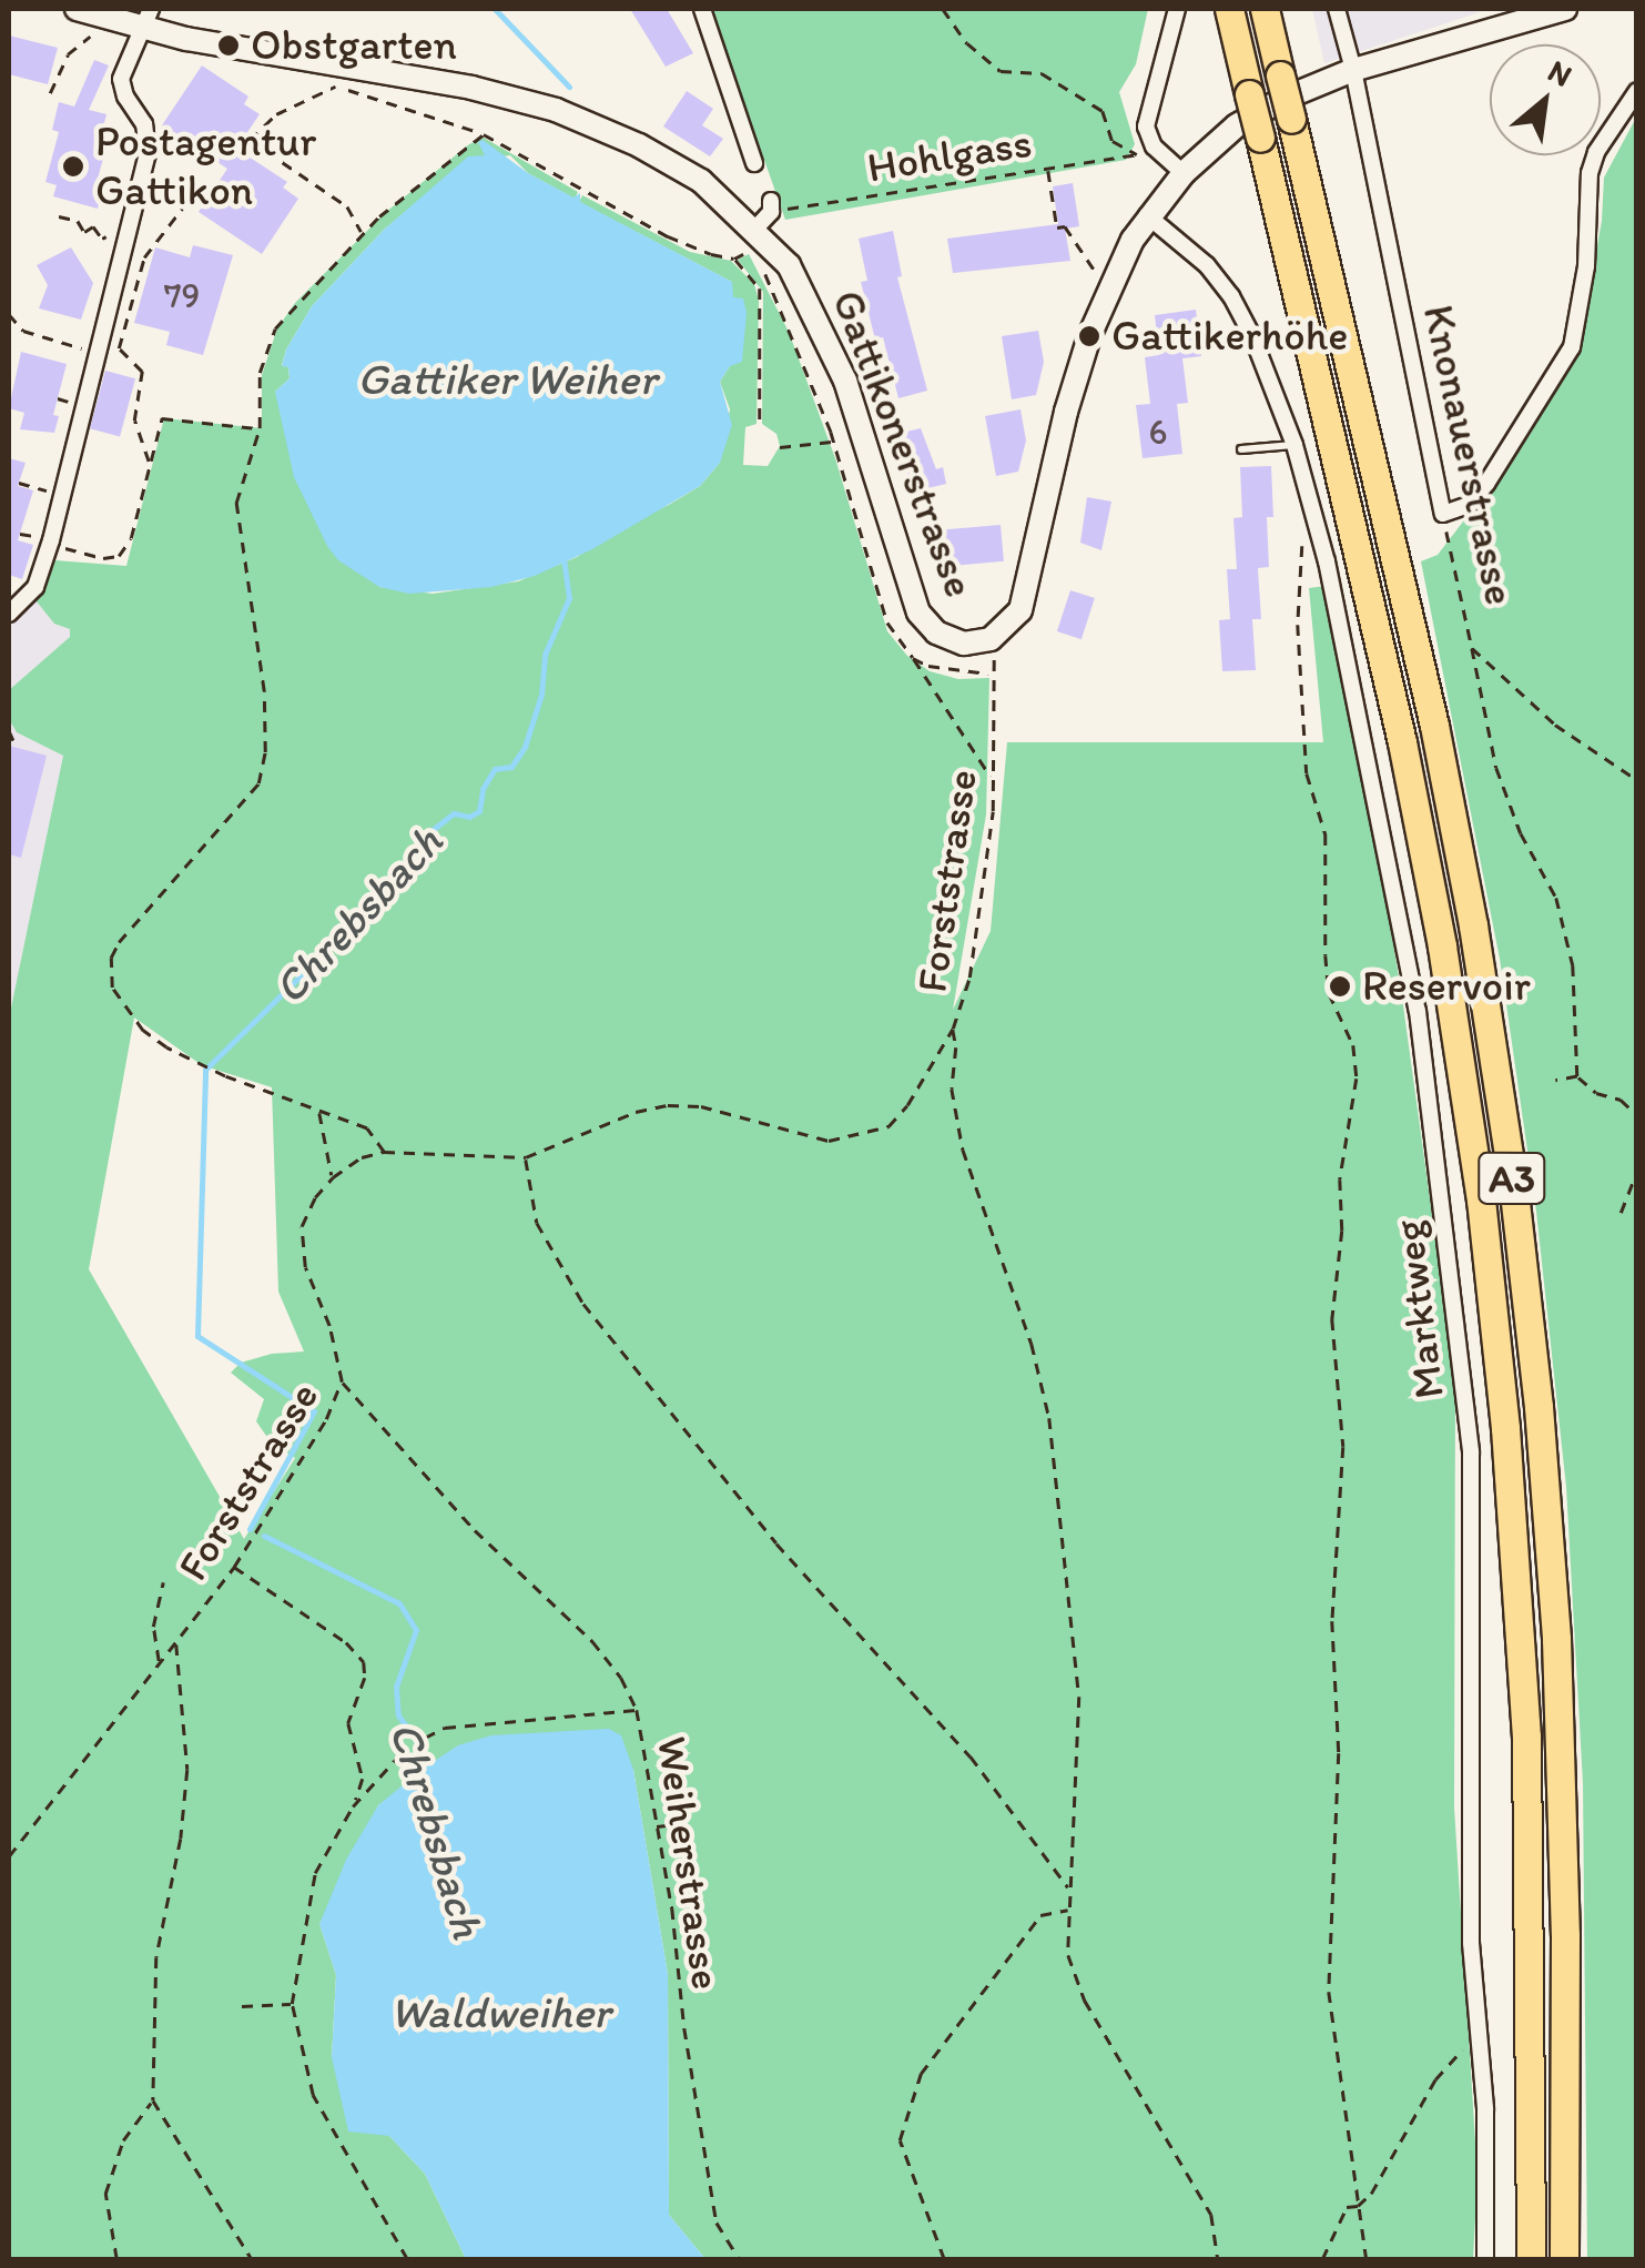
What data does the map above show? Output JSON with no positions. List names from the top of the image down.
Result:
{
  "streets": {
    "highway": ["A3"],
    "main road": ["Gattikonerstrasse"],
    "street": ["Knonauerstrasse", "Marktweg"],
    "path": ["Hohlgass", "Forststrasse", "Weiherstrasse"]
  },
  "crossings": [
    ["Gattikonerstrasse", "Knonauerstrasse"],
    ["Gattikonerstrasse", "Forststrasse"],
    ["Gattikonerstrasse", "Marktweg"],
    ["Forststrasse", "Weiherstrasse"]
  ],
  "water": ["Gattiker Weiher", "Chrebsbach", "Waldweiher"],
  "places": [
    "Obstgarten",
    "Postagentur Gattikon",
    "Gattikerhöhe",
    "Reservoir"
  ],
  "house_numbers": ["79", "6"],
  "north": "top right"
}
